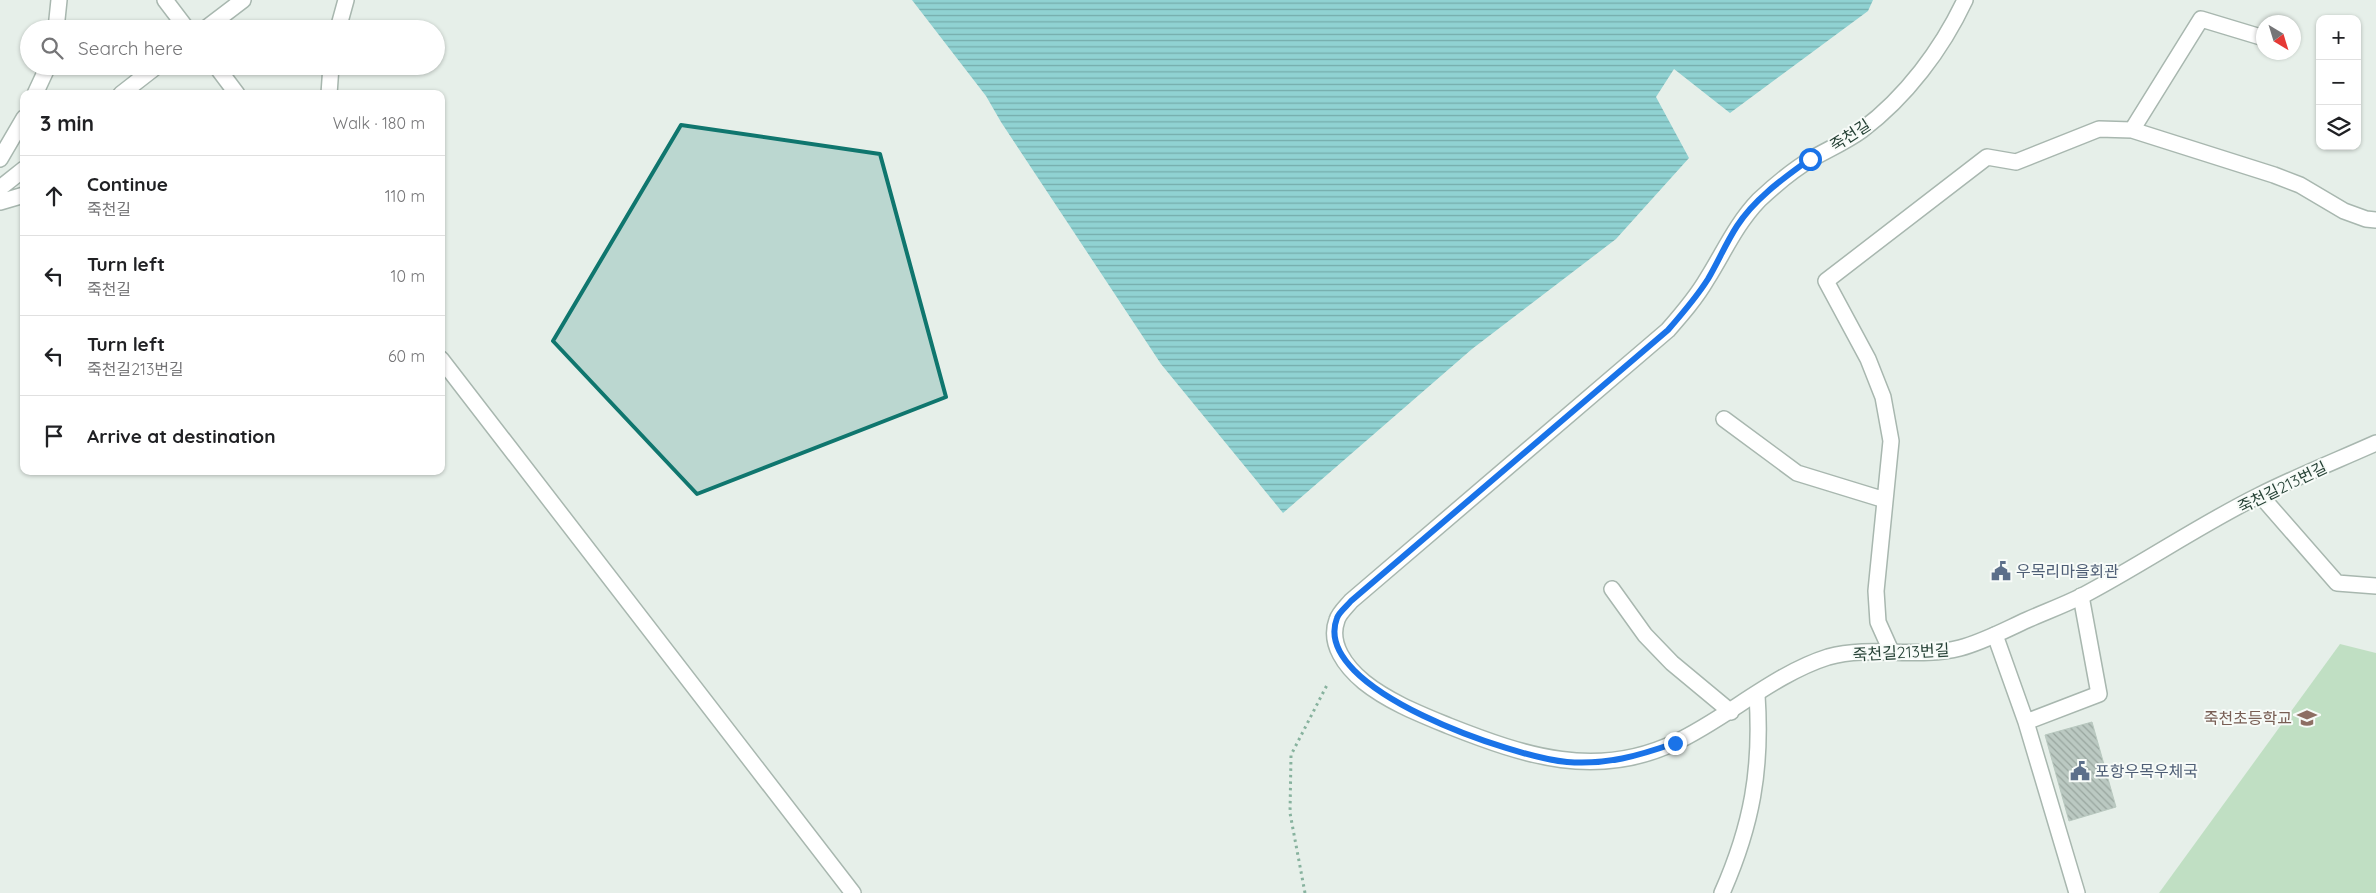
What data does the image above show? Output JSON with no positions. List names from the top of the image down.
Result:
{
  "streets": {
    "street": ["죽천길", "죽천길213번길"]
  },
  "crossings": [
    ["죽천길", "죽천길213번길"]
  ],
  "places": {
    "public building": ["우목리마을회관", "포항우목우체국"],
    "school or university": ["죽천초등학교"]
  },
  "north": "bottom right",
  "page": {
    "map_buttons": ["+", "−"],
    "search": "Search here",
    "heading": ["3 min", "Walk · 180 m"],
    "list": [
      ["Continue", "죽천길", "110 m"],
      ["Turn left", "죽천길", "10 m"],
      ["Turn left", "죽천길213번길", "60 m"],
      "Arrive at destination"
    ]
  }
}
